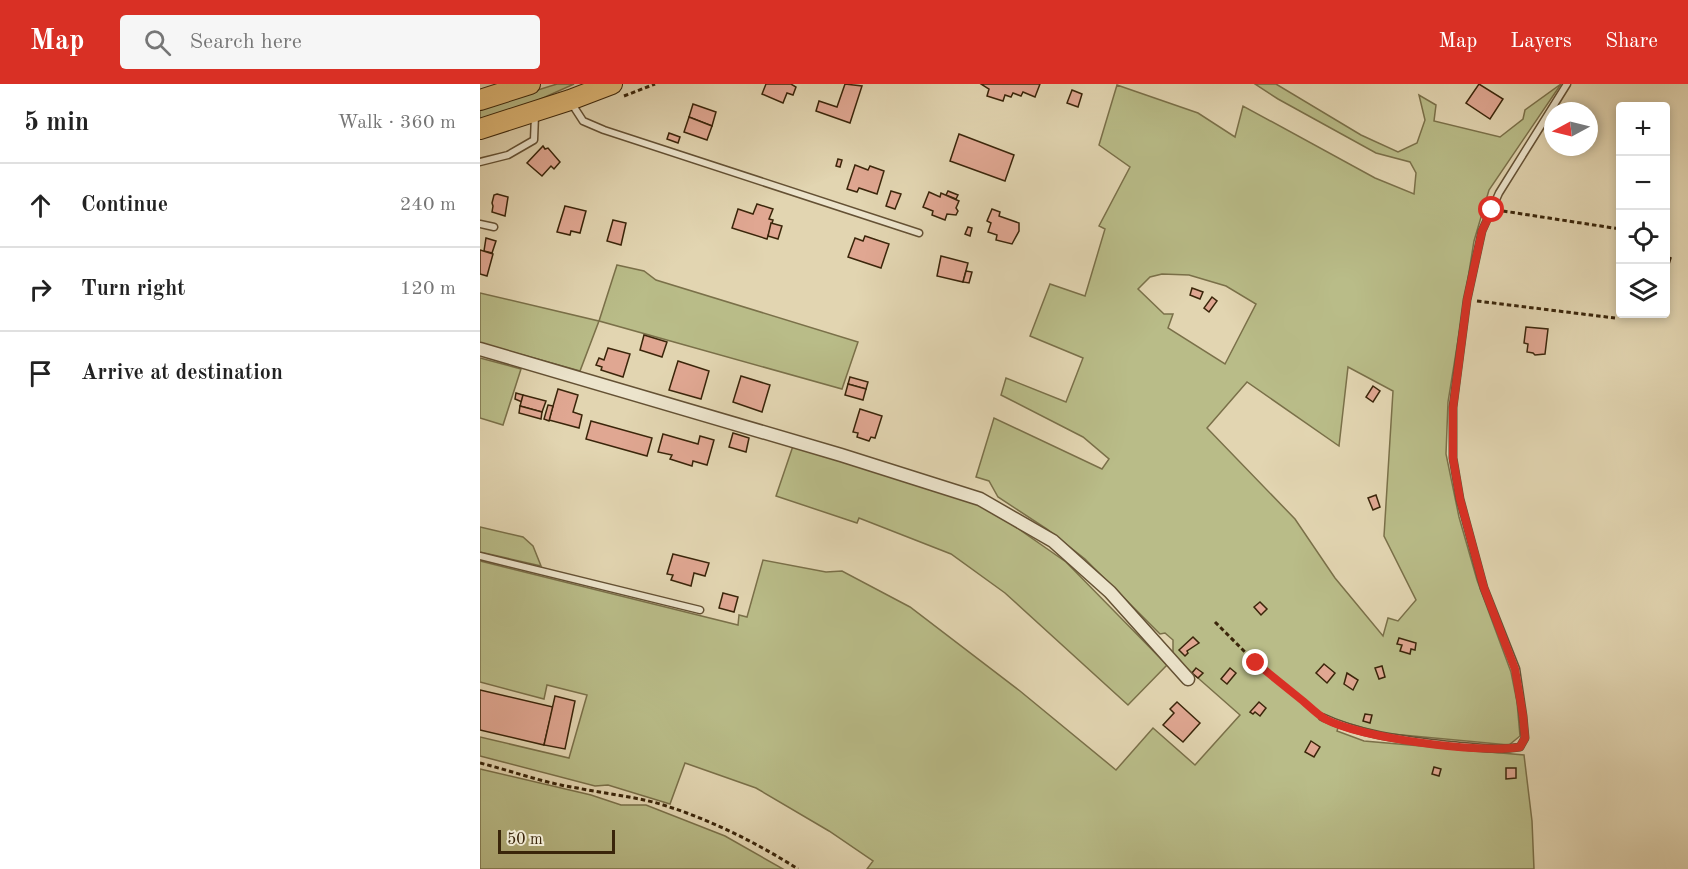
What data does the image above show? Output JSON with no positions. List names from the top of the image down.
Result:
{
  "scale_bar": "50 m",
  "north": "left",
  "page": {
    "header": "Map",
    "search": "Search here",
    "nav": ["Map", "Layers", "Share"],
    "heading": ["5 min", "Walk · 360 m"],
    "map_buttons": ["+", "−"],
    "list": [
      ["Continue", "240 m"],
      ["Turn right", "120 m"],
      "Arrive at destination"
    ],
    "scale": "50 m"
  }
}
